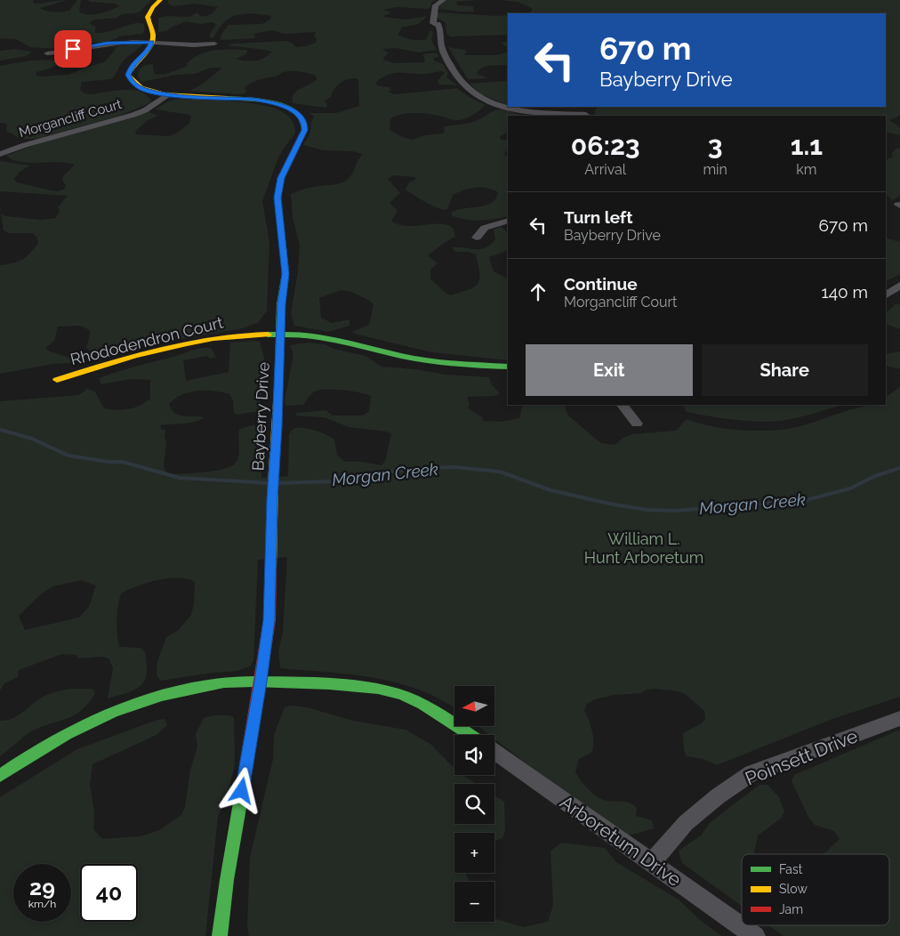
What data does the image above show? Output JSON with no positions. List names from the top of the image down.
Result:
{
  "streets": {
    "street": [
      "Morgancliff Court",
      "Rhododendron Court",
      "Bayberry Drive",
      "Poinsett Drive",
      "Arboretum Drive"
    ]
  },
  "crossings": [
    ["Morgancliff Court", "Bayberry Drive"],
    ["Rhododendron Court", "Bayberry Drive"],
    ["Poinsett Drive", "Arboretum Drive"]
  ],
  "water": ["Morgan Creek"],
  "parks": ["William L. Hunt Arboretum"],
  "legend": ["Fast", "Slow", "Jam"],
  "north": "left",
  "page": {
    "turn": ["670 m", "Bayberry Drive"],
    "eta": [
      "06:23",
      "Arrival",
      "3",
      "min",
      "1.1",
      "km"
    ],
    "list": [
      {
        "name": "Turn left",
        "note": "Bayberry Drive",
        "value": "670 m"
      },
      {
        "name": "Continue",
        "note": "Morgancliff Court",
        "value": "140 m"
      }
    ],
    "buttons": ["Exit", "Share"],
    "map_buttons": ["+", "−"],
    "speed": "29 km/h",
    "limit": "40"
  }
}
